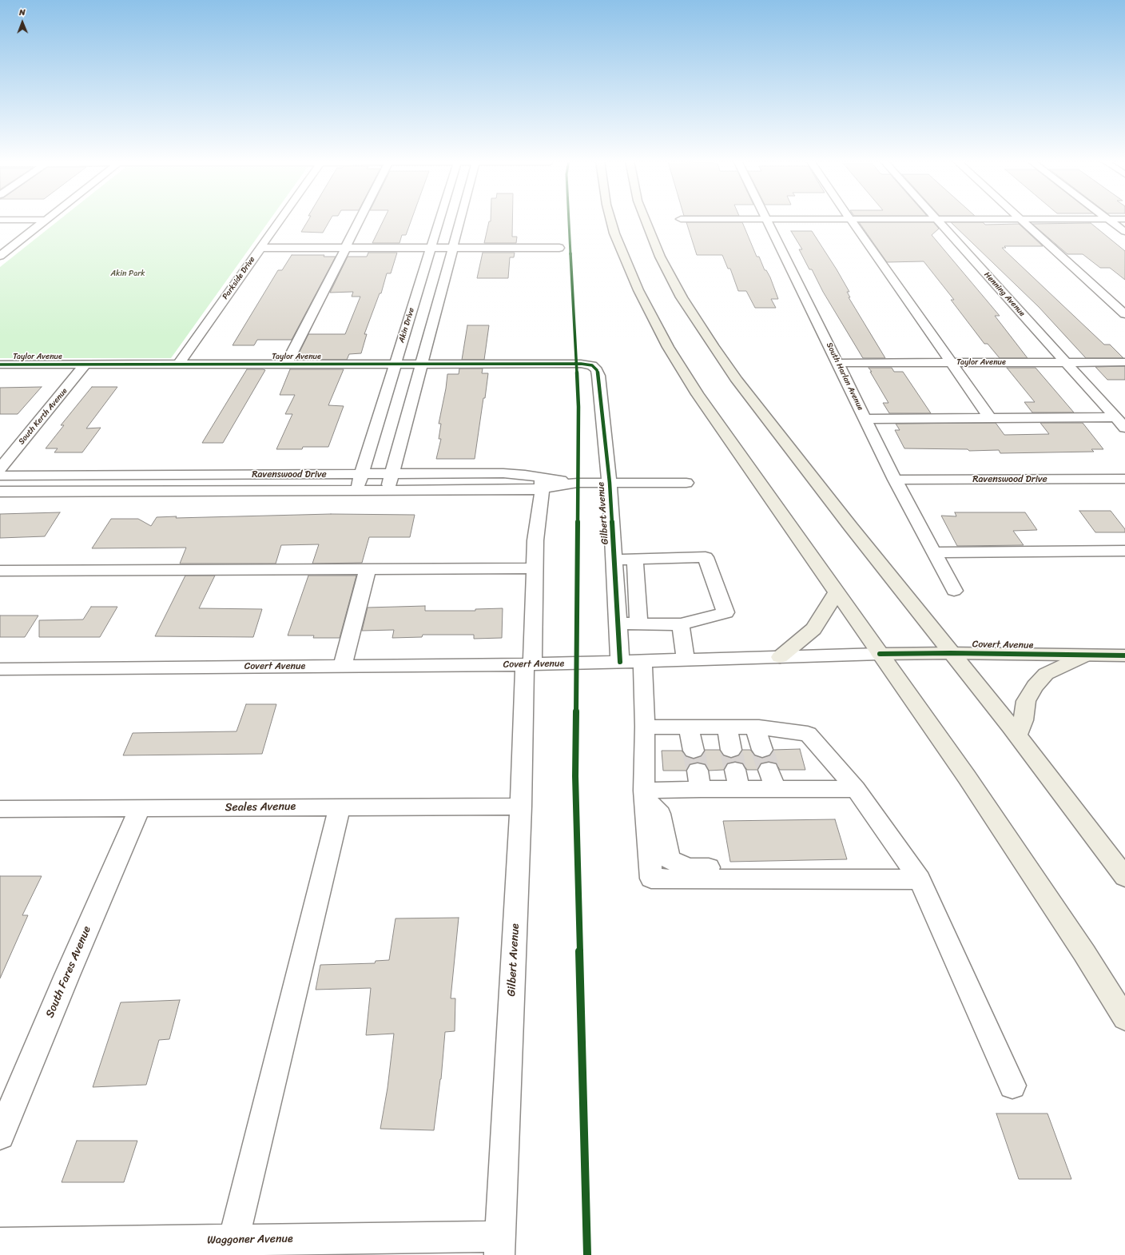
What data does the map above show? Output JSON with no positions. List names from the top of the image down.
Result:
{
  "streets": {
    "main road": ["Covert Avenue"],
    "street": [
      "Parkside Drive",
      "Henning Avenue",
      "Akin Drive",
      "Taylor Avenue",
      "South Harlan Avenue",
      "South Kerth Avenue",
      "Ravenswood Drive",
      "Gilbert Avenue",
      "Seales Avenue",
      "South Fares Avenue",
      "Waggoner Avenue"
    ]
  },
  "crossings": [
    ["Parkside Drive", "Taylor Avenue"],
    ["Henning Avenue", "Taylor Avenue"],
    ["Akin Drive", "Taylor Avenue"],
    ["Akin Drive", "Ravenswood Drive"],
    ["Taylor Avenue", "South Harlan Avenue"],
    ["Taylor Avenue", "South Kerth Avenue"],
    ["Taylor Avenue", "Gilbert Avenue"],
    ["South Harlan Avenue", "Ravenswood Drive"],
    ["Ravenswood Drive", "Gilbert Avenue"],
    ["Gilbert Avenue", "Covert Avenue"],
    ["Gilbert Avenue", "Seales Avenue"],
    ["Gilbert Avenue", "Waggoner Avenue"],
    ["Seales Avenue", "South Fares Avenue"]
  ],
  "parks": ["Akin Park"],
  "north": "top"
}
